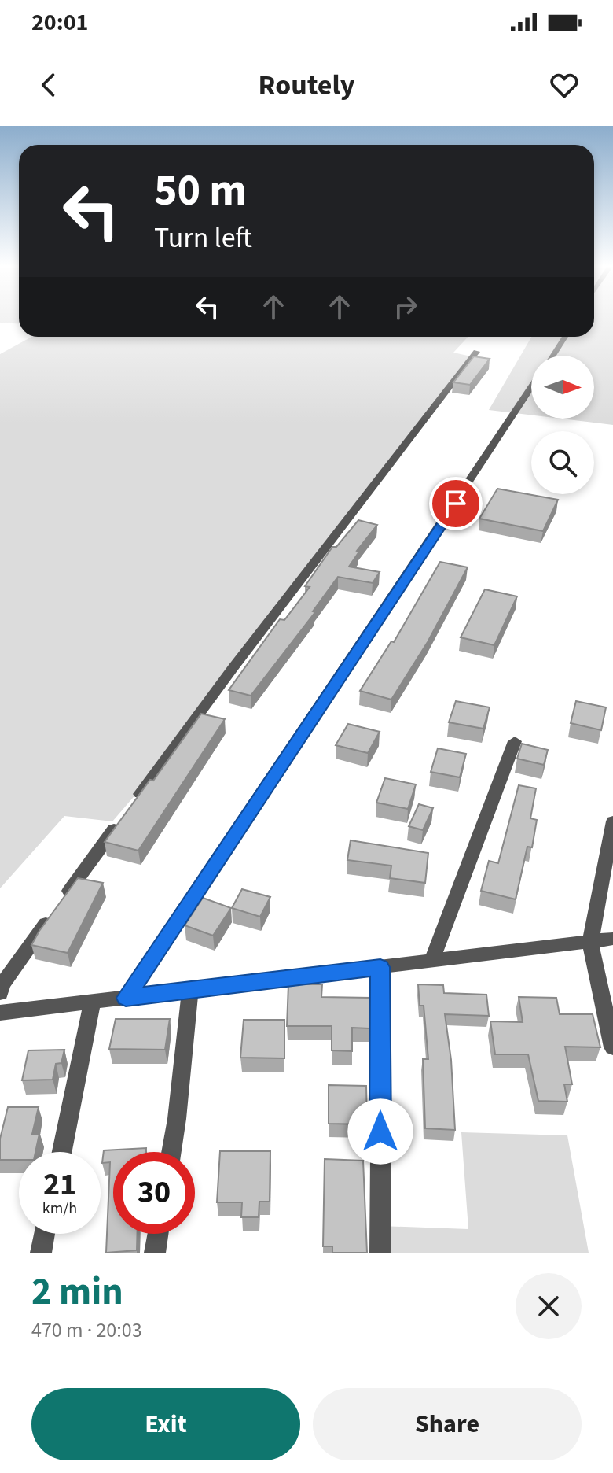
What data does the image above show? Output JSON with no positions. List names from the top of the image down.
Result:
{
  "north": "right",
  "page": {
    "status": "20:01",
    "header": "Routely",
    "turn": ["50 m", "Turn left"],
    "speed": "21 km/h",
    "limit": "30",
    "heading": ["2 min", "470 m · 20:03"],
    "buttons": ["Exit", "Share"]
  }
}
